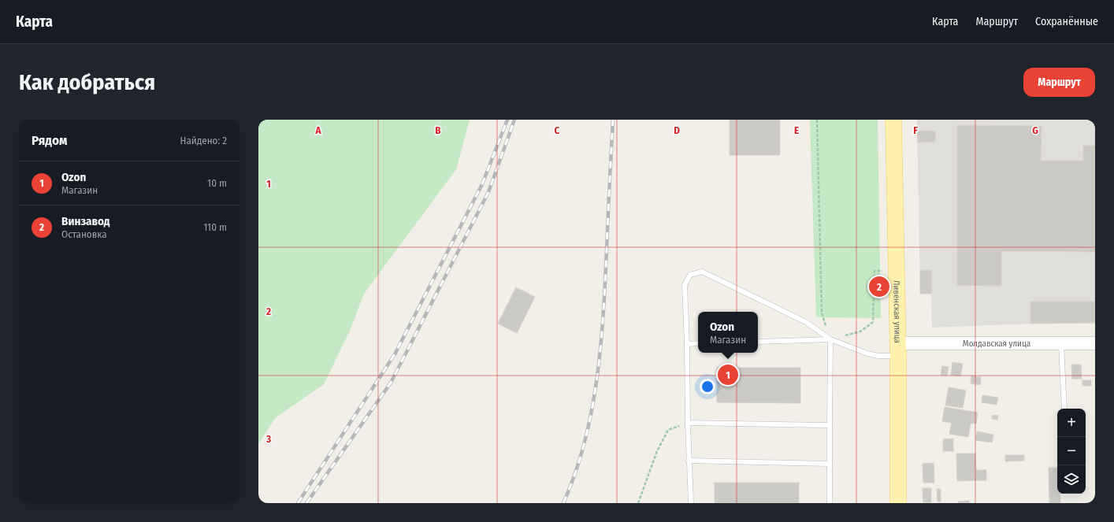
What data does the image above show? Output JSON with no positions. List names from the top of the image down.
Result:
{
  "streets": {
    "main road": ["Ливенская улица"],
    "street": ["Молдавская улица"]
  },
  "crossings": [
    ["Ливенская улица", "Молдавская улица"]
  ],
  "page": {
    "header": "Карта",
    "nav": ["Карта", "Маршрут", "Сохранённые"],
    "buttons": "Маршрут",
    "title": "Как добраться",
    "heading": ["Рядом", "Найдено: 2"],
    "list": [
      {
        "mark": "1",
        "name": "Ozon",
        "note": "Магазин",
        "value": "10 m"
      },
      {
        "mark": "2",
        "name": "Винзавод",
        "note": "Остановка",
        "value": "110 m"
      }
    ],
    "pins": ["2", "1"],
    "popup": ["Ozon", "Магазин"],
    "map_buttons": ["+", "−"]
  },
  "grid": {
    "columns": [
      "A",
      "B",
      "C",
      "D",
      "E",
      "F",
      "G"
    ],
    "rows": ["1", "2", "3"]
  }
}
